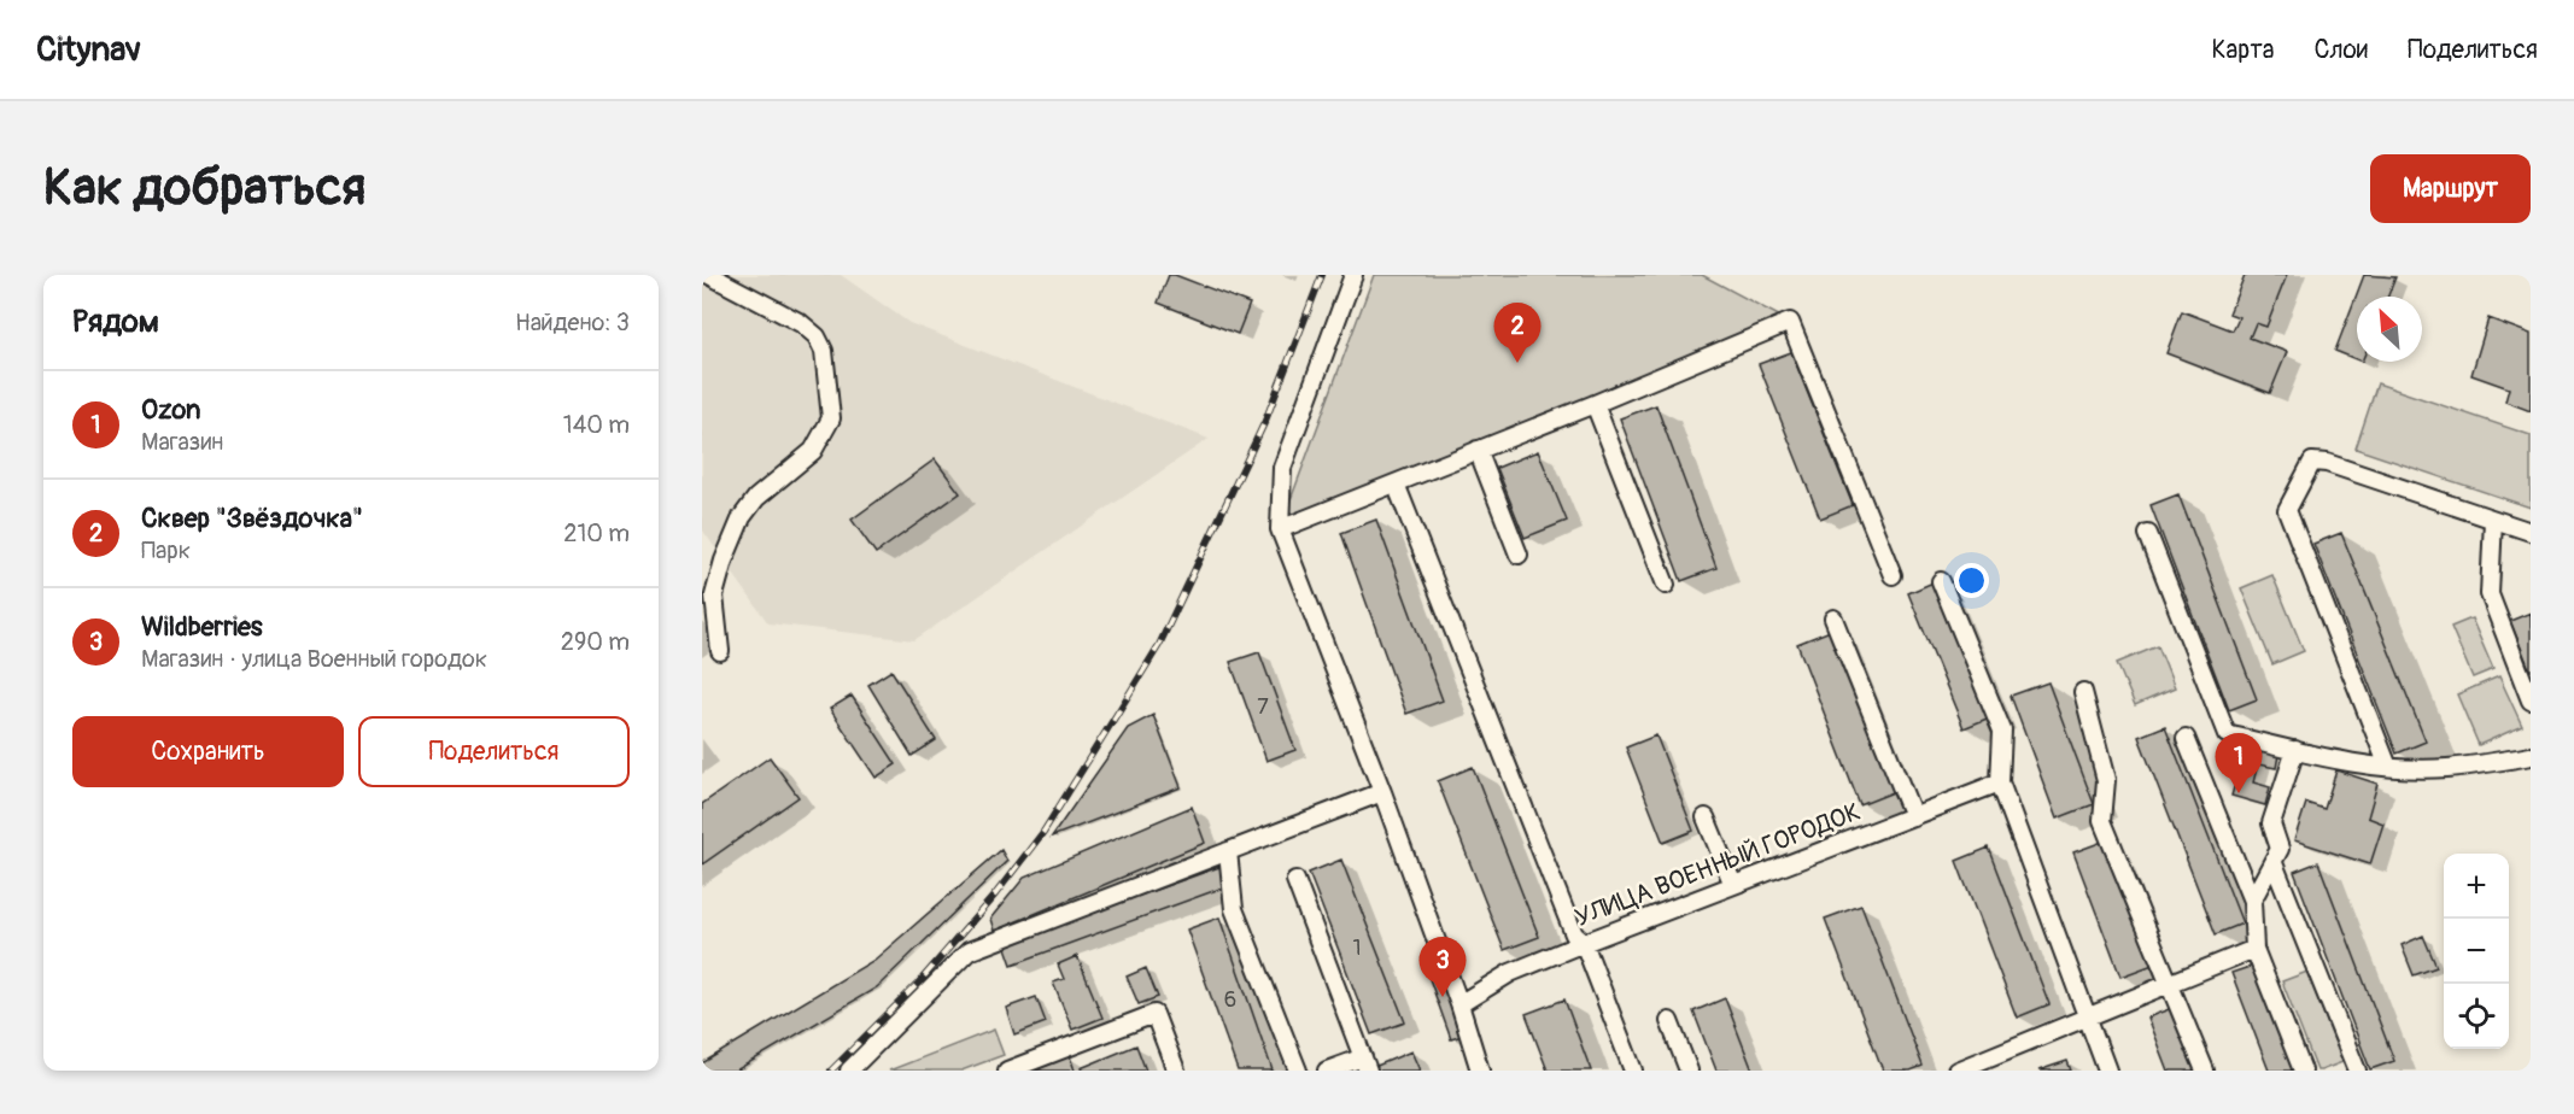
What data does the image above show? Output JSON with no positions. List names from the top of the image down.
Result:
{
  "streets": {
    "street": ["УЛИЦА ВОЕННЫЙ ГОРОДОК"]
  },
  "house_numbers": ["7", "1", "6"],
  "north": "top left",
  "page": {
    "header": "Citynav",
    "nav": ["Карта", "Слои", "Поделиться"],
    "buttons": [
      "Маршрут",
      ["Сохранить", "Поделиться"]
    ],
    "title": "Как добраться",
    "heading": ["Рядом", "Найдено: 3"],
    "pins": ["2", "1", "3"],
    "list": [
      {
        "mark": "1",
        "name": "Ozon",
        "note": "Магазин",
        "value": "140 m"
      },
      {
        "mark": "2",
        "name": "Сквер \"Звёздочка\"",
        "note": "Парк",
        "value": "210 m"
      },
      {
        "mark": "3",
        "name": "Wildberries",
        "note": "Магазин · улица Военный городок",
        "value": "290 m"
      }
    ],
    "map_buttons": ["+", "−"]
  }
}
